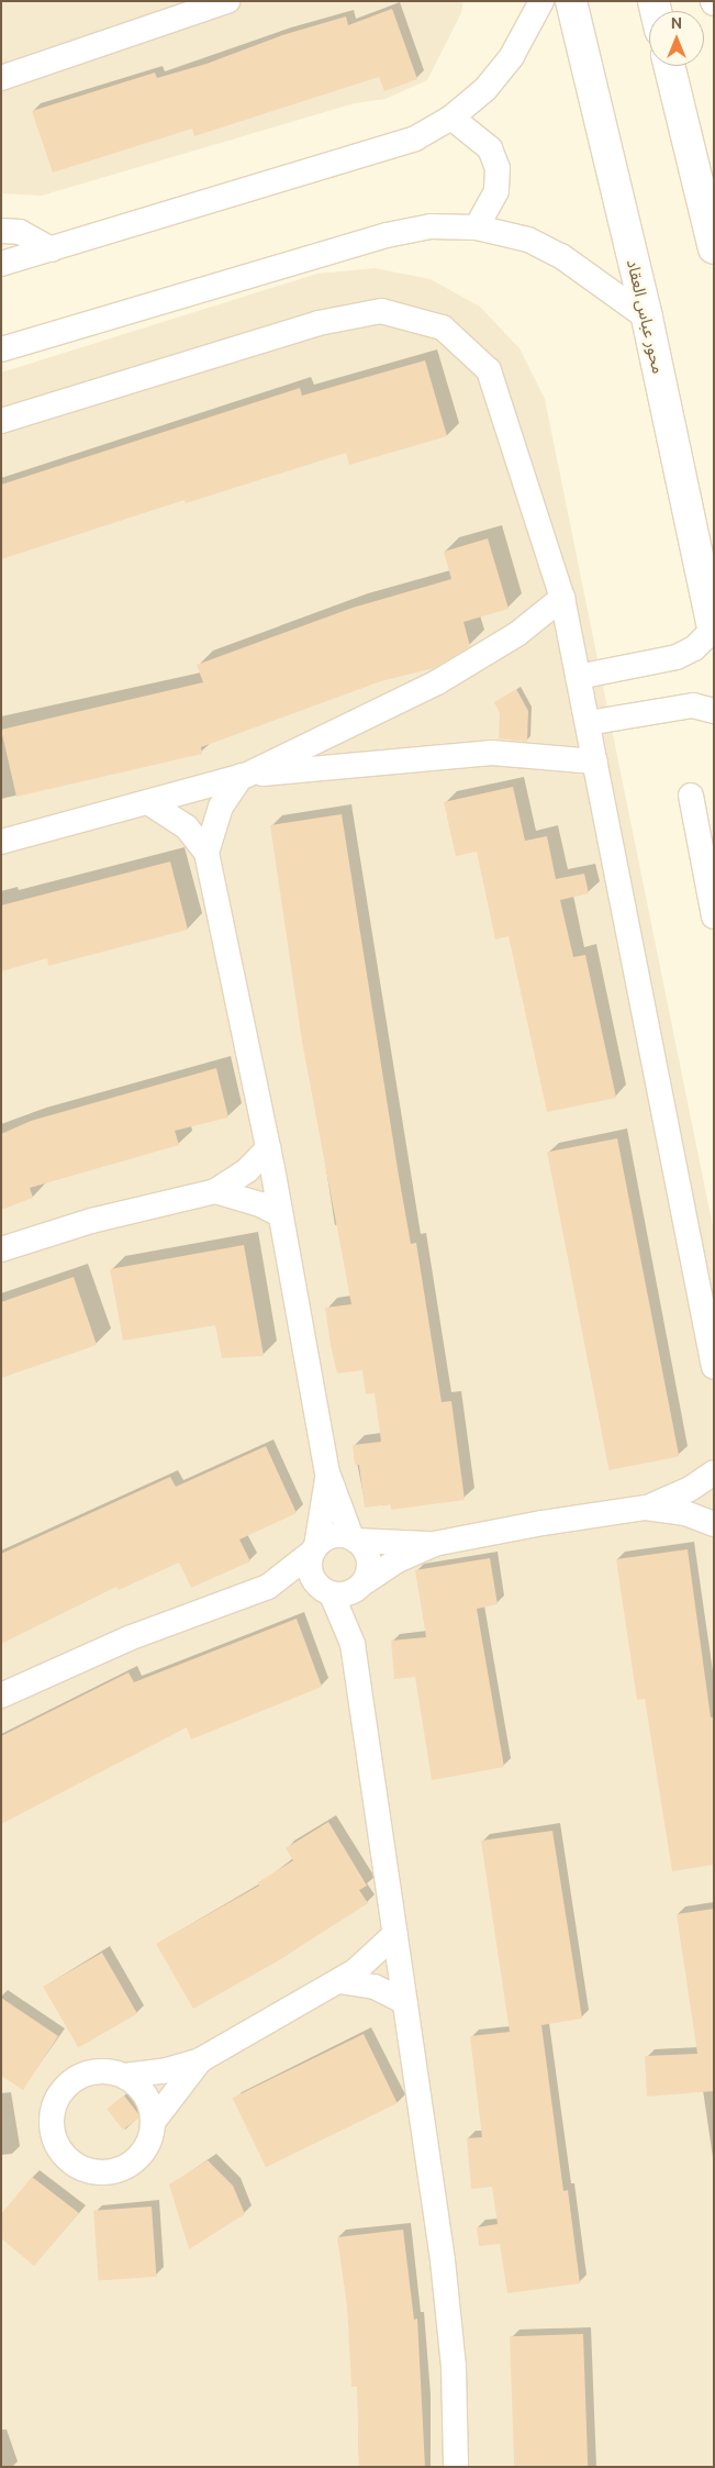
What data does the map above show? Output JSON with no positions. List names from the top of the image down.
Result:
{
  "streets": {
    "main road": ["محور عباس العقاد"]
  },
  "north": "top"
}
